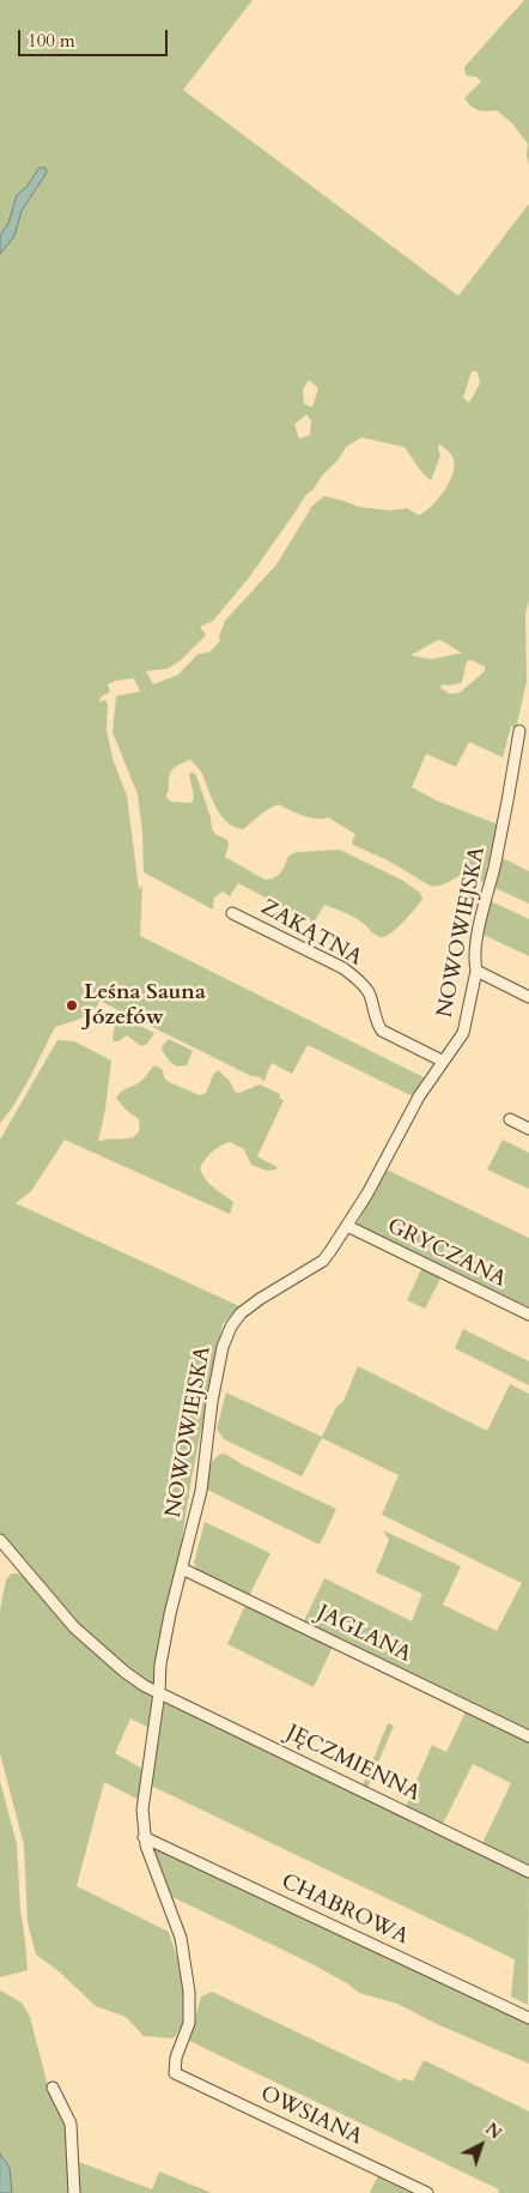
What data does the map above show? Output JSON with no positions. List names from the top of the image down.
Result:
{
  "streets": {
    "street": [
      "NOWOWIEJSKA",
      "ZAKĄTNA",
      "GRYCZANA",
      "JAGLANA",
      "JĘCZMIENNA",
      "CHABROWA",
      "OWSIANA"
    ]
  },
  "crossings": [
    ["NOWOWIEJSKA", "ZAKĄTNA"],
    ["NOWOWIEJSKA", "GRYCZANA"],
    ["NOWOWIEJSKA", "JAGLANA"],
    ["NOWOWIEJSKA", "JĘCZMIENNA"],
    ["NOWOWIEJSKA", "CHABROWA"],
    ["NOWOWIEJSKA", "OWSIANA"]
  ],
  "places": ["Leśna Sauna Józefów"],
  "scale_bar": "100 m",
  "north": "top right"
}
